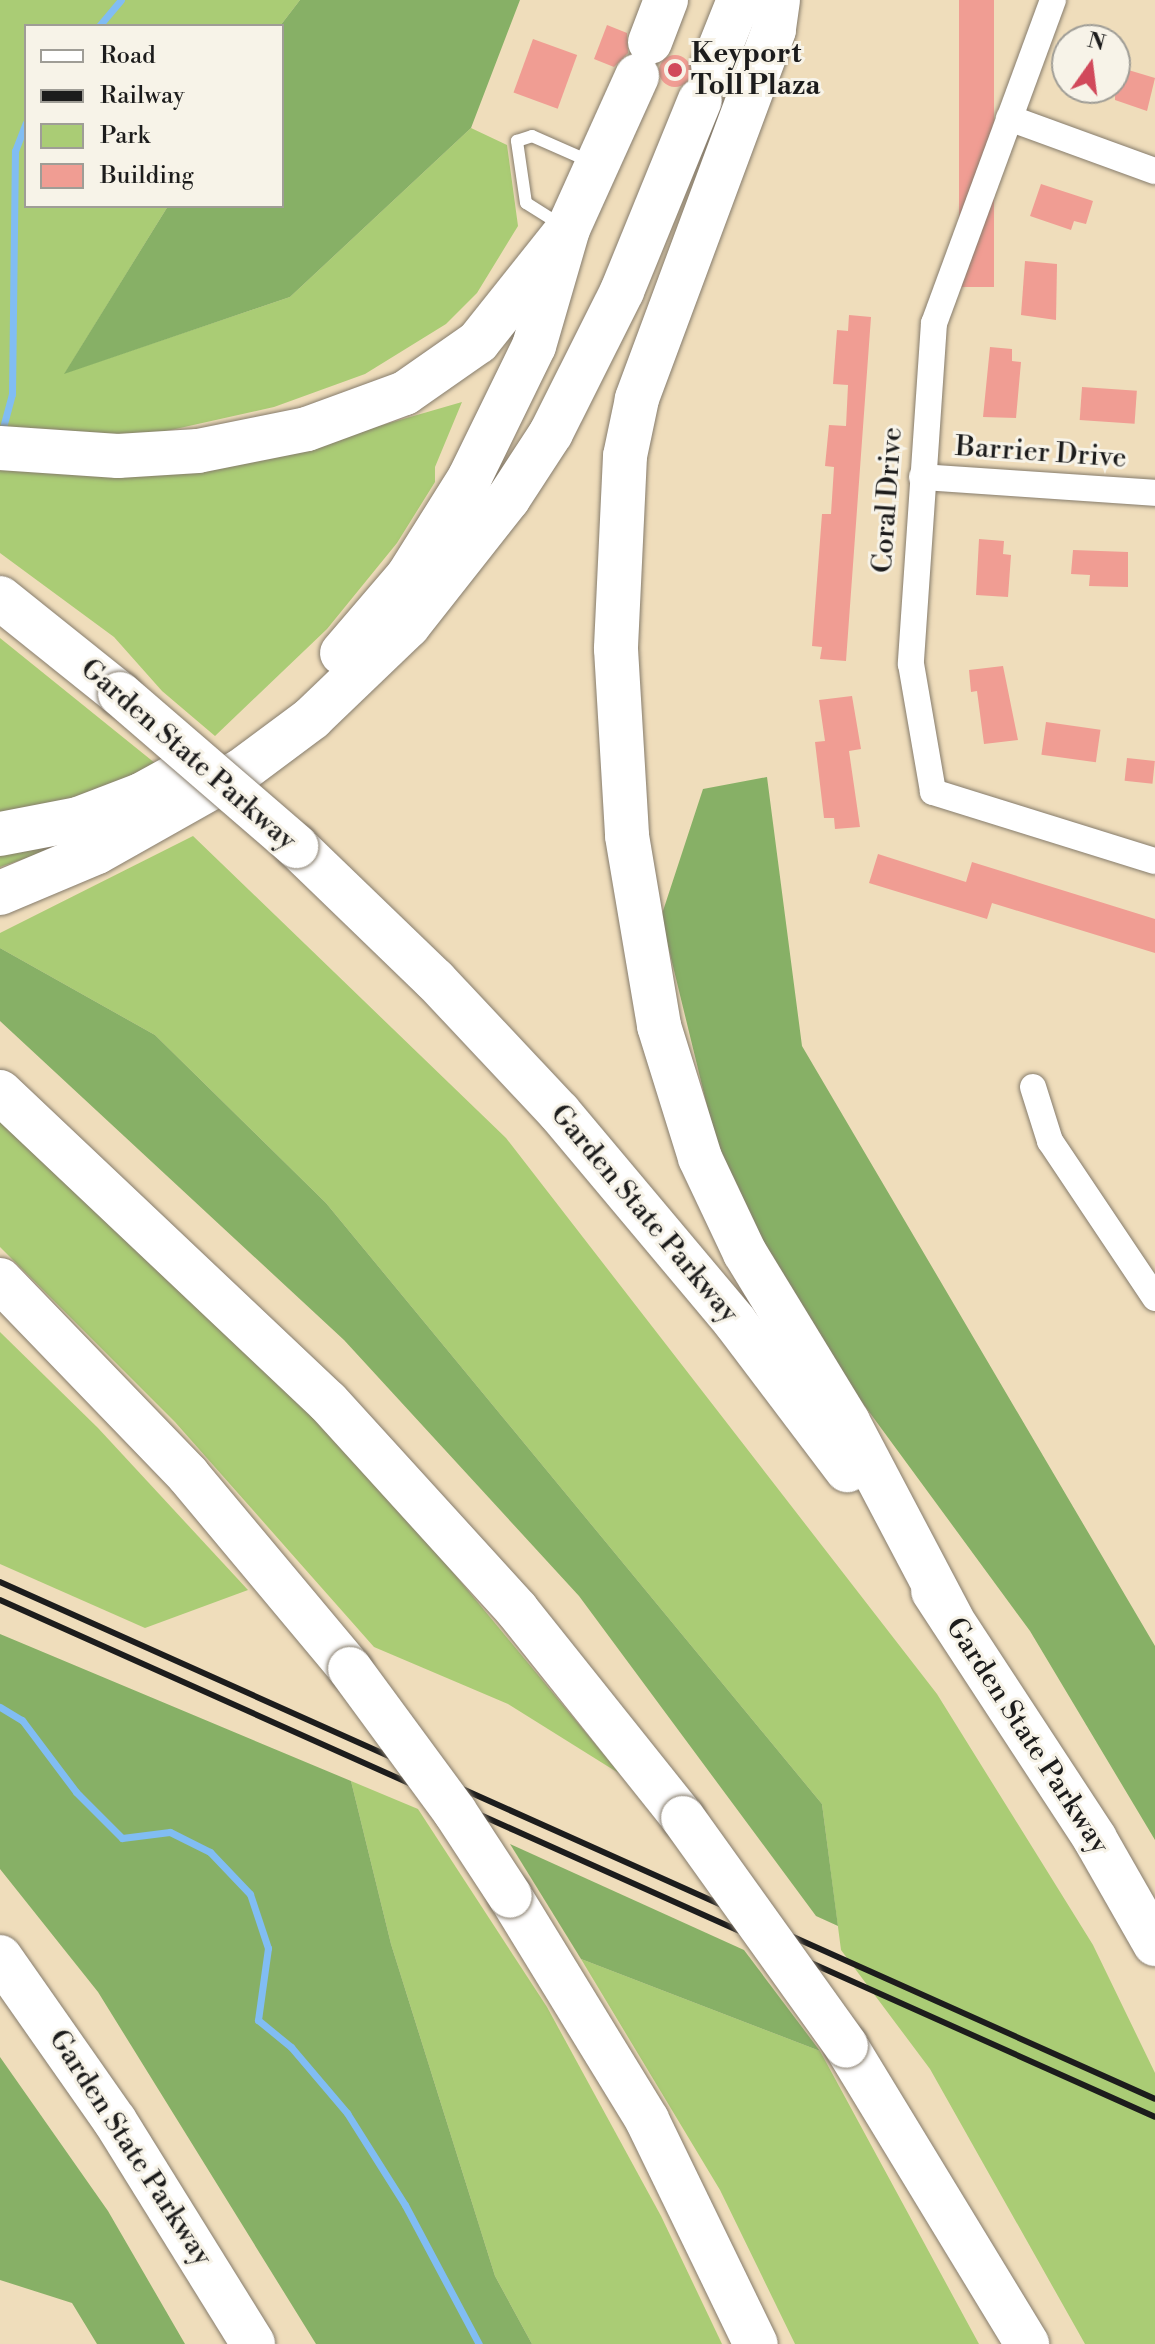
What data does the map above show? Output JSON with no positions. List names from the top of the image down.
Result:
{
  "streets": {
    "highway": ["Garden State Parkway"],
    "street": ["Barrier Drive", "Coral Drive"]
  },
  "crossings": [
    ["Barrier Drive", "Coral Drive"]
  ],
  "places": ["Keyport Toll Plaza"],
  "legend": [
    "Road",
    "Railway",
    "Park",
    "Building"
  ],
  "north": "top"
}
